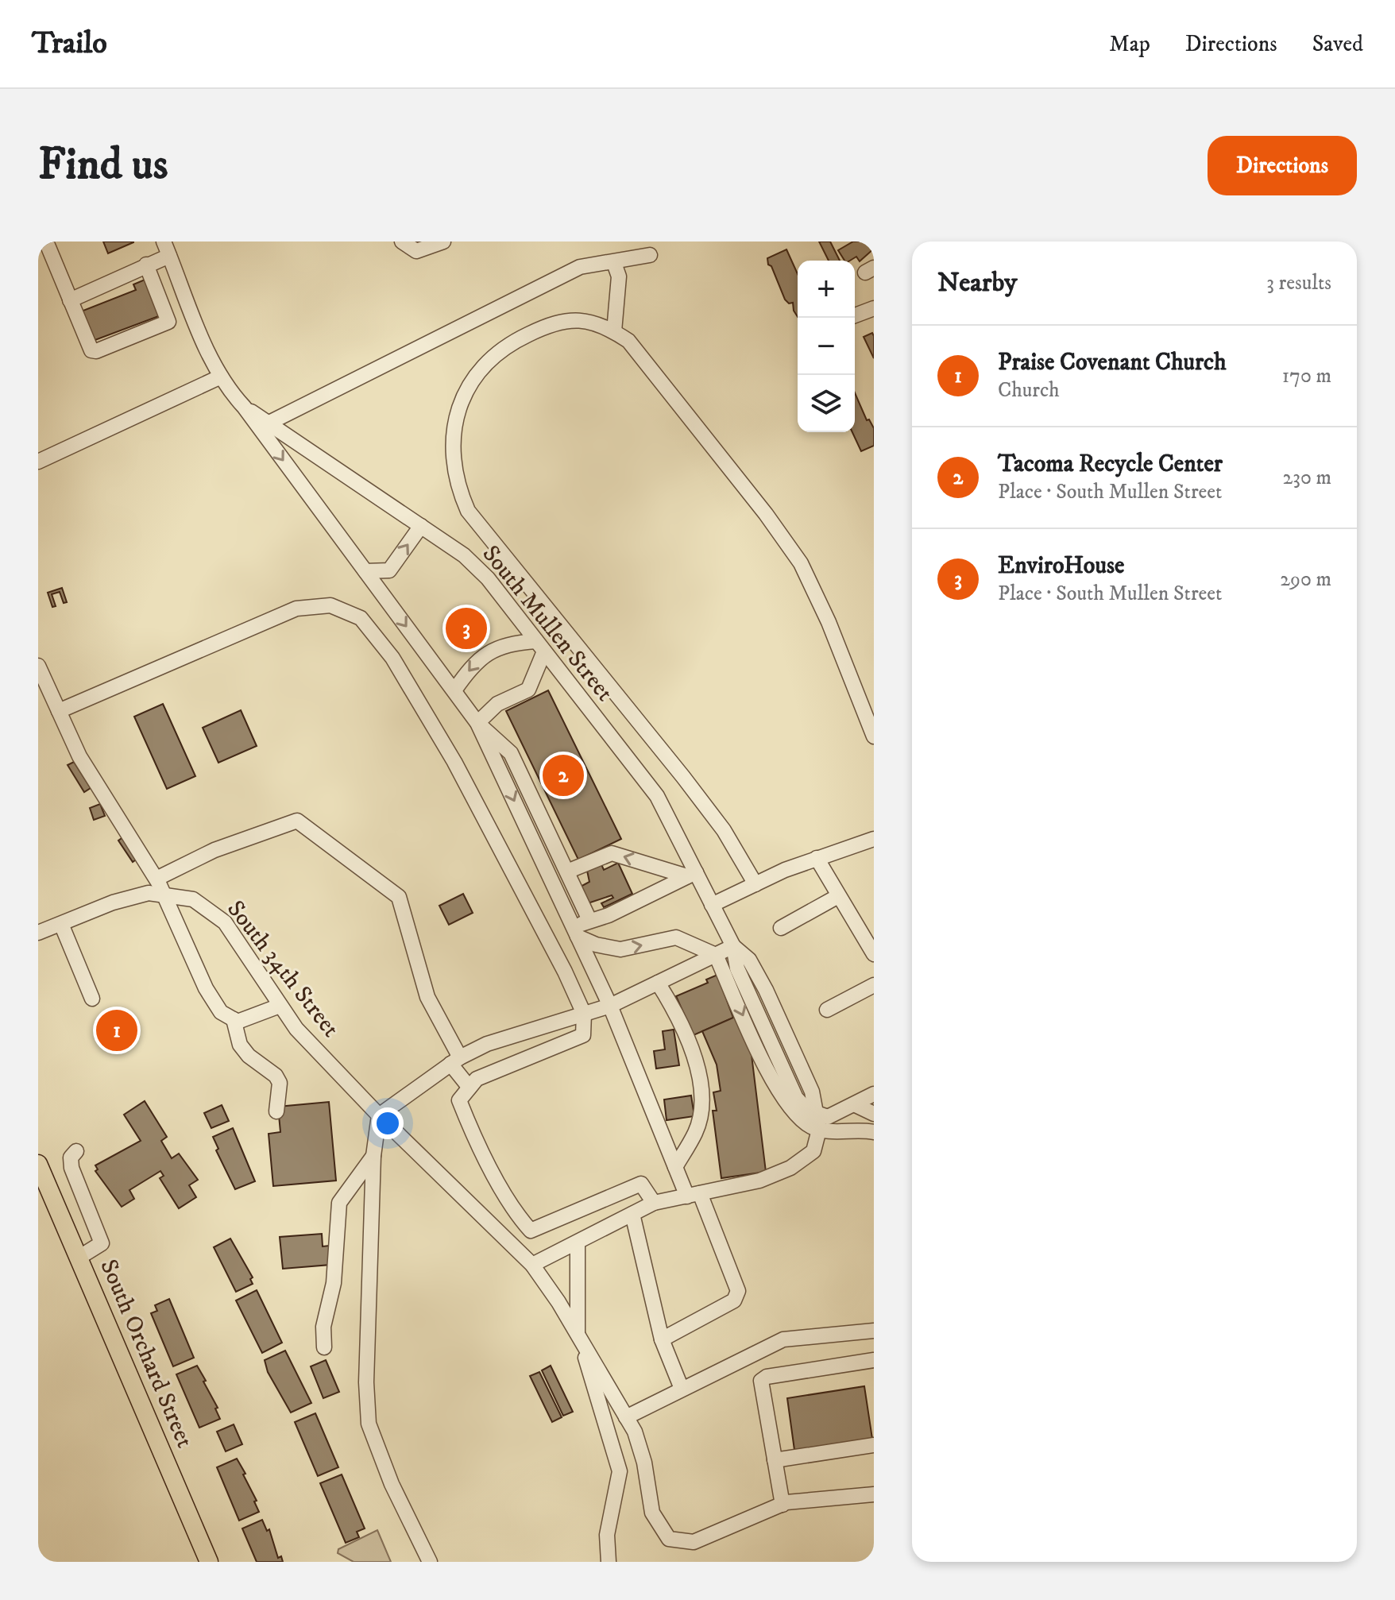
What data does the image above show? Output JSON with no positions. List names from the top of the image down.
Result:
{
  "streets": {
    "main road": ["South Orchard Street"],
    "street": ["South Mullen Street", "South 34th Street"]
  },
  "page": {
    "header": "Trailo",
    "nav": ["Map", "Directions", "Saved"],
    "buttons": "Directions",
    "title": "Find us",
    "heading": ["Nearby", "3 results"],
    "map_buttons": ["+", "−"],
    "list": [
      {
        "mark": "1",
        "name": "Praise Covenant Church",
        "note": "Church",
        "value": "170 m"
      },
      {
        "mark": "2",
        "name": "Tacoma Recycle Center",
        "note": "Place · South Mullen Street",
        "value": "230 m"
      },
      {
        "mark": "3",
        "name": "EnviroHouse",
        "note": "Place · South Mullen Street",
        "value": "290 m"
      }
    ],
    "pins": ["3", "2", "1"]
  }
}
